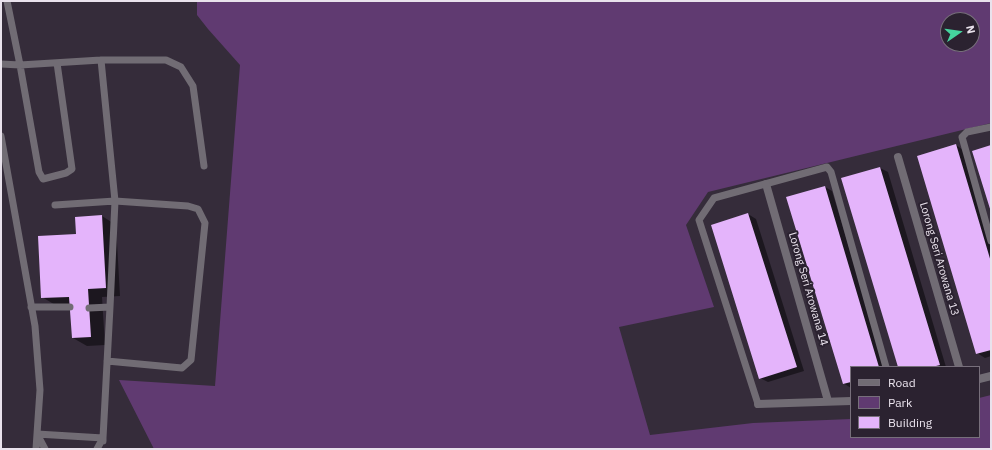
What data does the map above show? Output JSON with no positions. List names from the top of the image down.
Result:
{
  "streets": {
    "street": ["Lorong Seri Arowana 13", "Lorong Seri Arowana 14"]
  },
  "legend": ["Road", "Park", "Building"],
  "north": "right"
}
